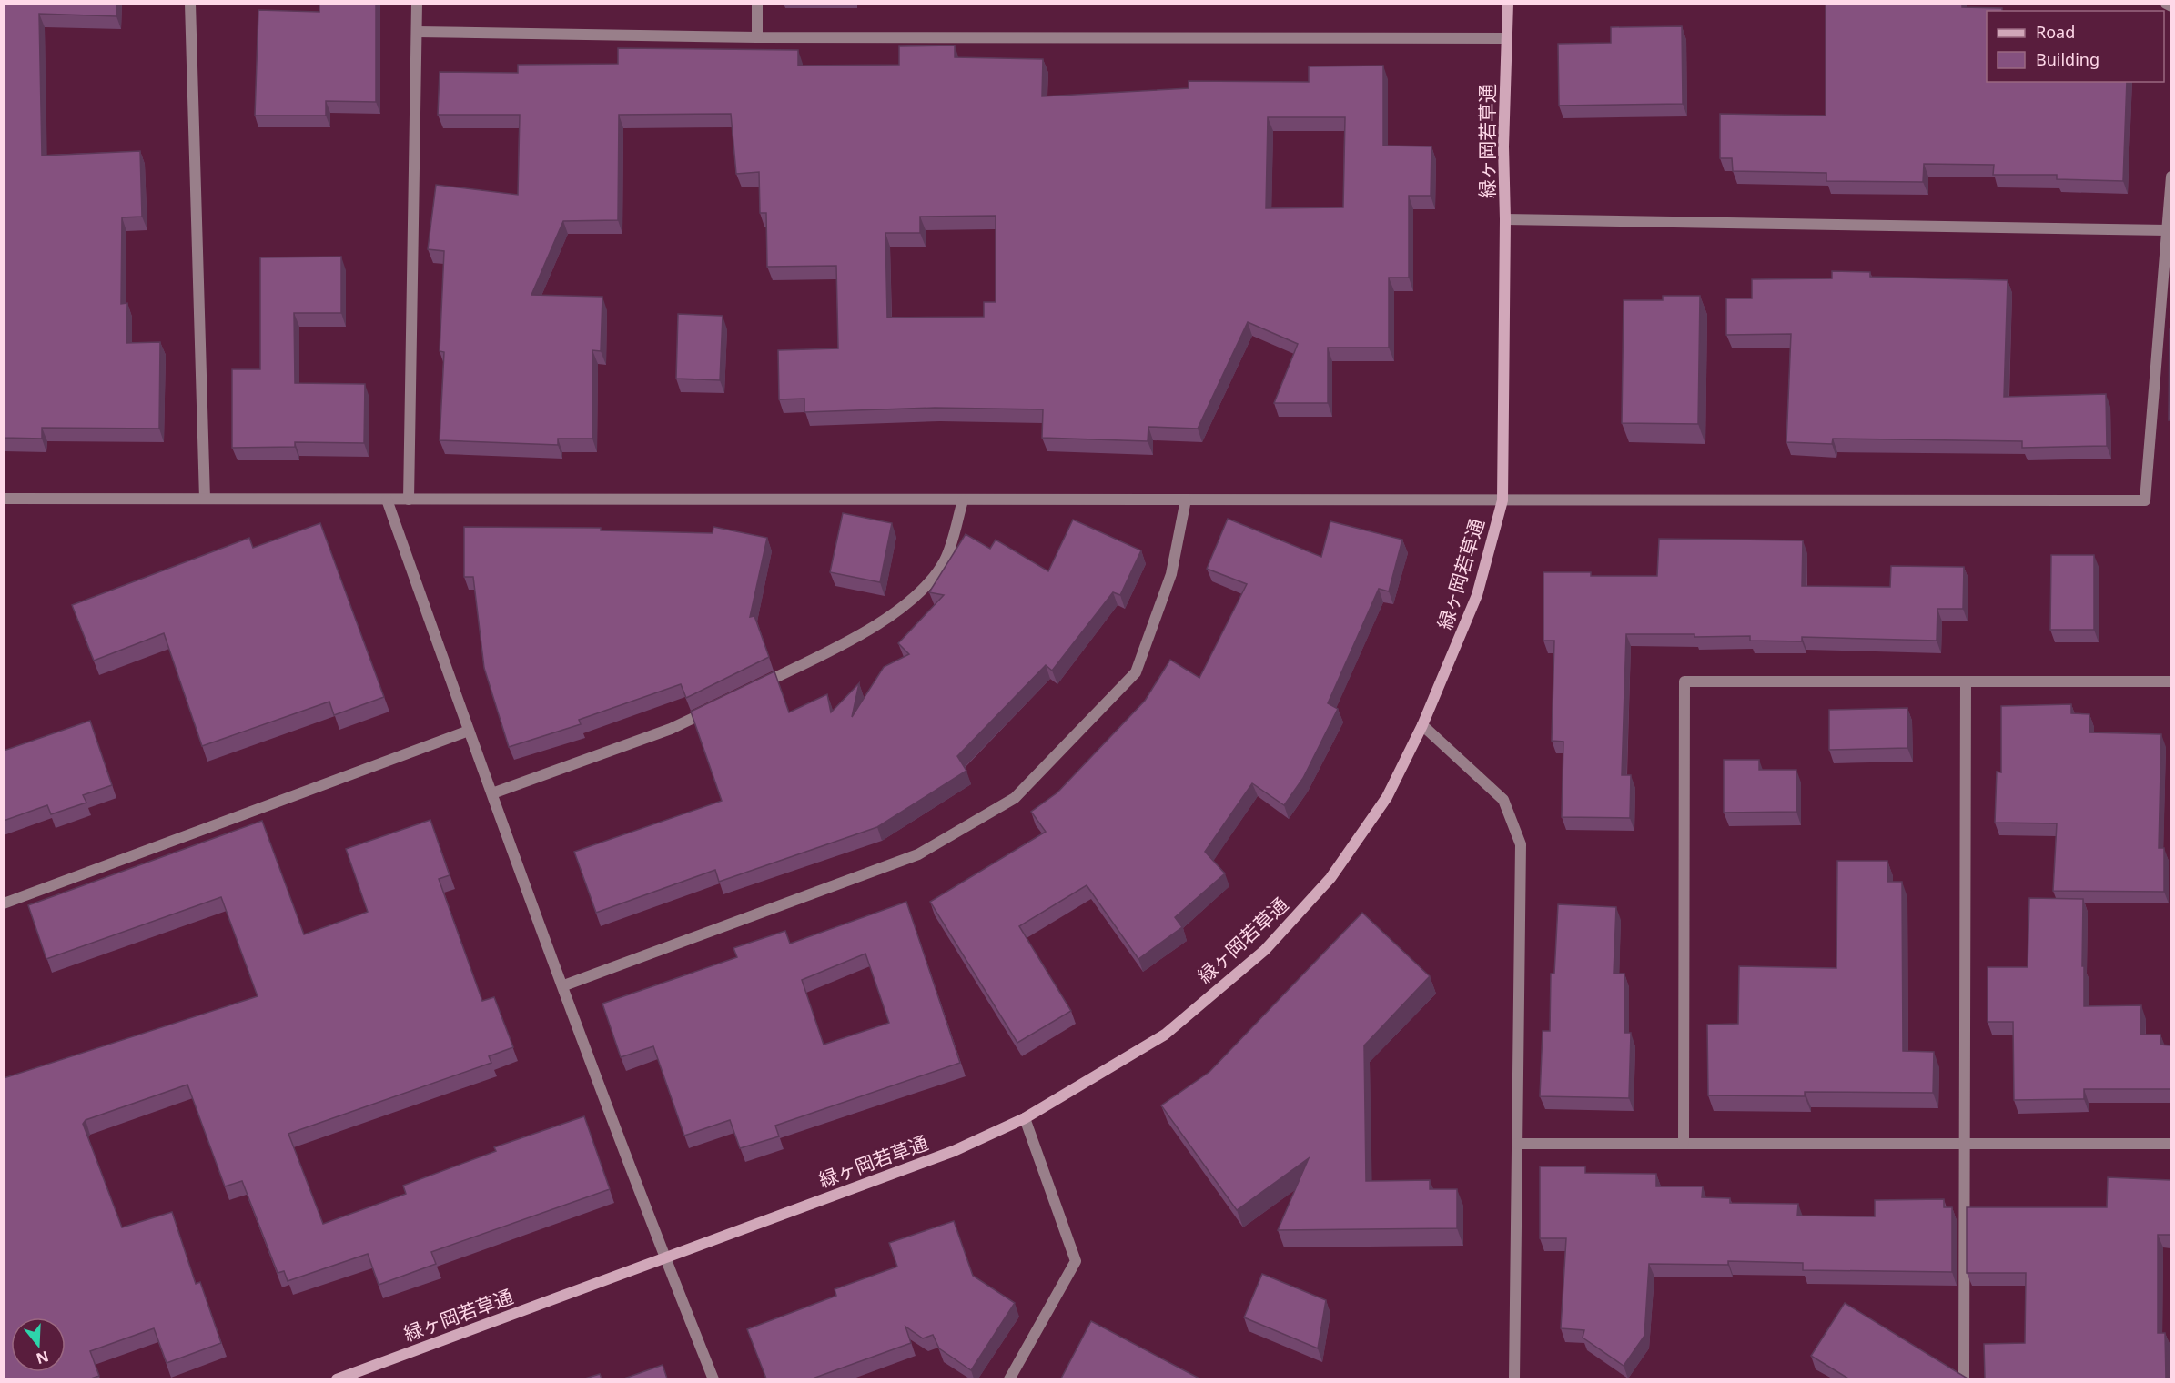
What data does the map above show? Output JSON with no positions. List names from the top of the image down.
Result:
{
  "streets": {
    "street": ["緑ヶ岡若草通"]
  },
  "legend": ["Road", "Building"],
  "north": "bottom"
}
